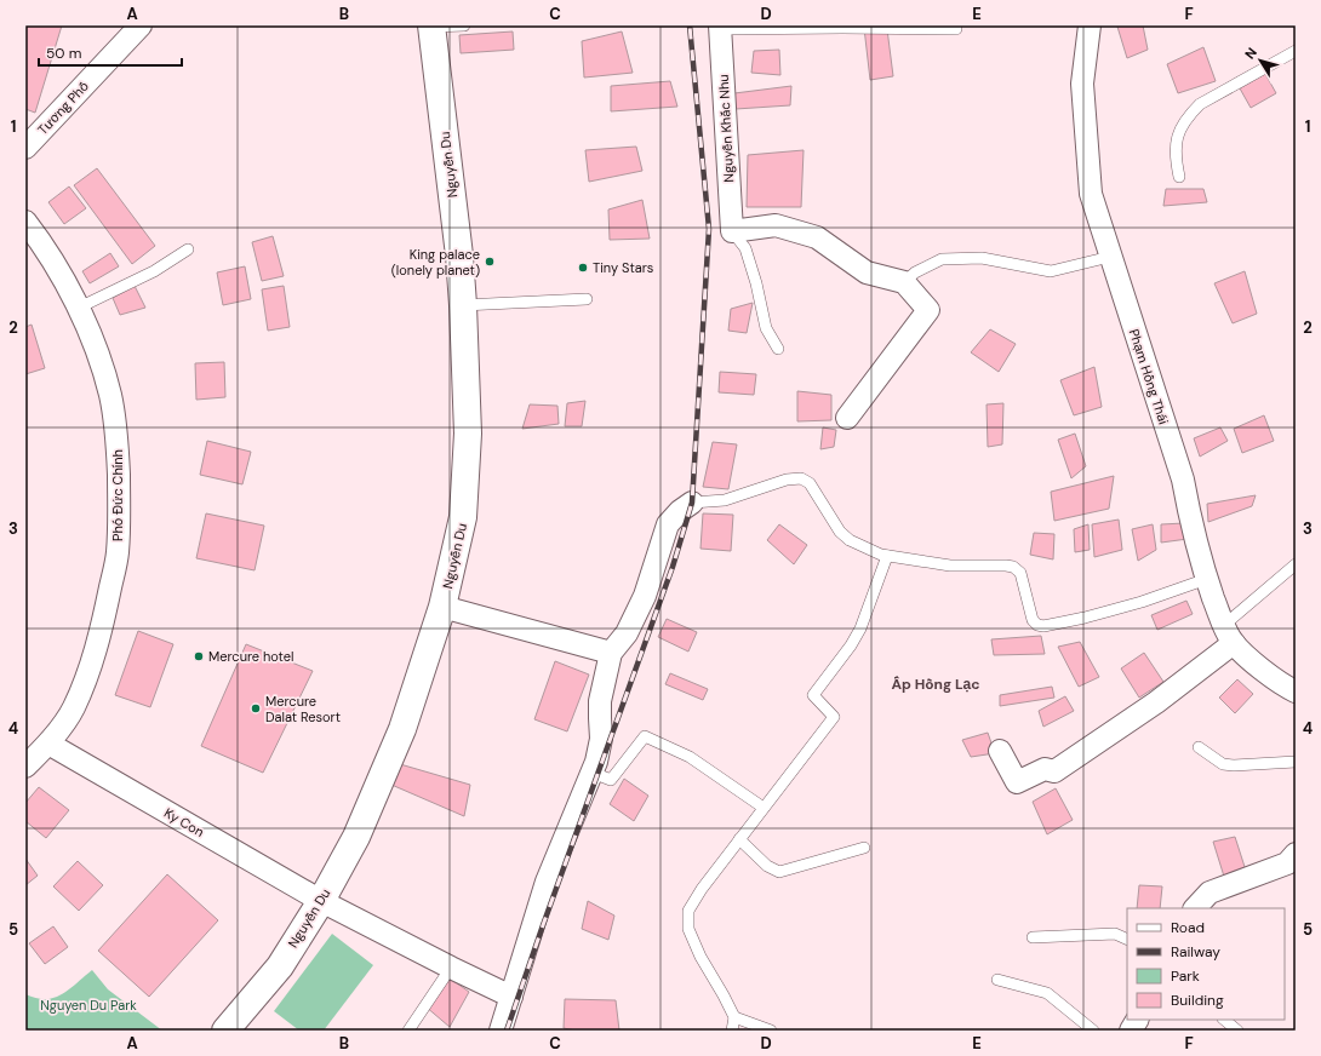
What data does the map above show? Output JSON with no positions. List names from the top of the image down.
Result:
{
  "streets": {
    "street": [
      "Tương Phố",
      "Nguyễn Khắc Nhu",
      "Nguyễn Du",
      "Phạm Hồng Thái",
      "Phó Đức Chính",
      "Ky Con"
    ]
  },
  "crossings": [
    ["Nguyễn Du", "Ky Con"],
    ["Phó Đức Chính", "Ky Con"]
  ],
  "districts": ["Ấp Hồng Lạc"],
  "parks": ["Nguyen Du Park"],
  "places": [
    "King palace (lonely planet)",
    "Tiny Stars",
    "Mercure hotel",
    "Mercure Dalat Resort"
  ],
  "legend": [
    "Road",
    "Railway",
    "Park",
    "Building"
  ],
  "scale_bar": "50 m",
  "north": "top left",
  "grid": {
    "columns": [
      "A",
      "B",
      "C",
      "D",
      "E",
      "F"
    ],
    "rows": [
      "1",
      "2",
      "3",
      "4",
      "5"
    ]
  }
}
